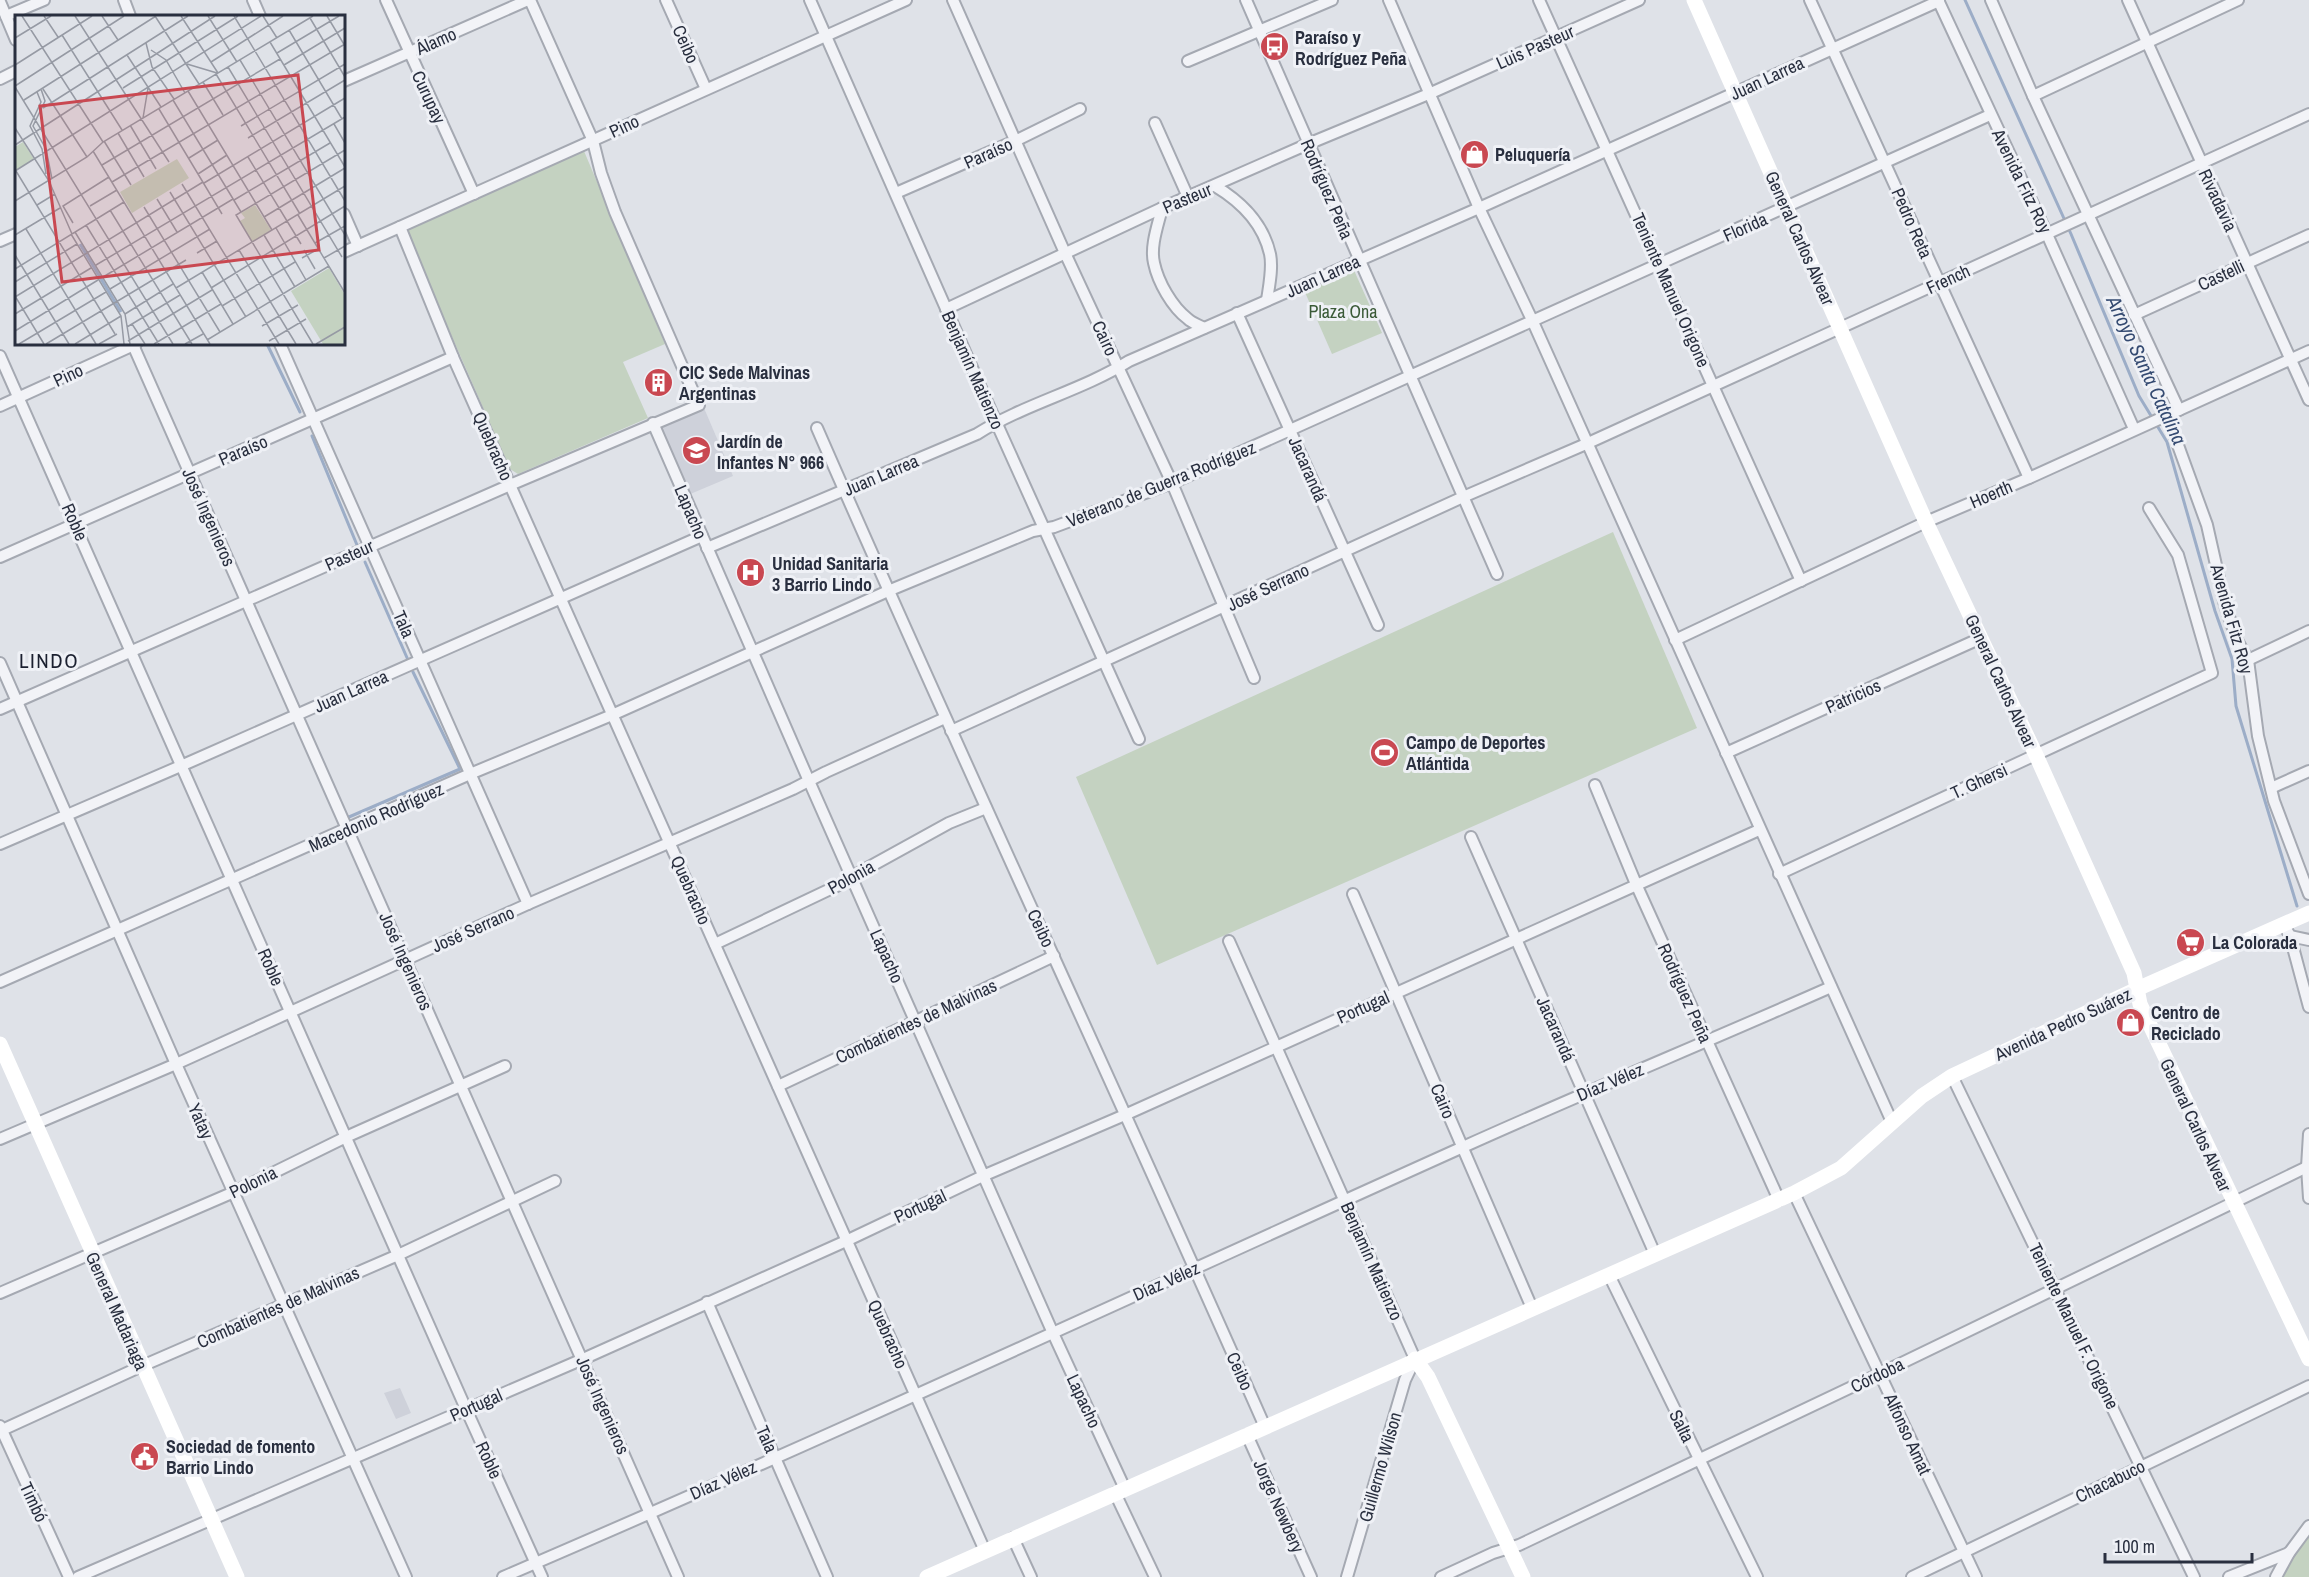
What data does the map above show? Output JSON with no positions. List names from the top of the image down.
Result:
{
  "streets": {
    "street": [
      "Álamo",
      "Ceibo",
      "Luis Pasteur",
      "Juan Larrea",
      "Curupay",
      "Pino",
      "Paraíso",
      "Avenida Fitz Roy",
      "Rodríguez Peña",
      "Pasteur",
      "Rivadavia",
      "Pedro Reta",
      "Florida",
      "General Carlos Alvear",
      "Castelli",
      "French",
      "Teniente Manuel Origone",
      "Cairo",
      "Benjamín Matienzo",
      "Quebracho",
      "Jacarandá",
      "Veterano de Guerra Rodríguez",
      "Hoerth",
      "Lapacho",
      "José Ingenieros",
      "Roble",
      "José Serrano",
      "Tala",
      "Patricios",
      "T. Ghersi",
      "Macedonio Rodríguez",
      "Polonia",
      "Portugal",
      "Combatientes de Malvinas",
      "Avenida Pedro Suárez",
      "Díaz Vélez",
      "Yatay",
      "General Madariaga",
      "Teniente Manuel F. Origone",
      "Córdoba",
      "Salta",
      "Alfonso Amat",
      "Guillermo Wilson",
      "Chacabuco",
      "Timbó",
      "Jorge Newbery"
    ]
  },
  "crossings": [
    ["Álamo", "Curupay"],
    ["Ceibo", "Juan Larrea"],
    ["Ceibo", "Pino"],
    ["Ceibo", "Veterano de Guerra Rodríguez"],
    ["Ceibo", "José Serrano"],
    ["Ceibo", "Polonia"],
    ["Ceibo", "Portugal"],
    ["Ceibo", "Combatientes de Malvinas"],
    ["Ceibo", "Avenida Pedro Suárez"],
    ["Ceibo", "Díaz Vélez"],
    ["Luis Pasteur", "Pasteur"],
    ["Luis Pasteur", "Teniente Manuel Origone"],
    ["Juan Larrea", "Avenida Fitz Roy"],
    ["Juan Larrea", "Rodríguez Peña"],
    ["Juan Larrea", "Pasteur"],
    ["Juan Larrea", "Pedro Reta"],
    ["Juan Larrea", "General Carlos Alvear"],
    ["Juan Larrea", "Teniente Manuel Origone"],
    ["Juan Larrea", "Cairo"],
    ["Juan Larrea", "Benjamín Matienzo"],
    ["Juan Larrea", "Quebracho"],
    ["Juan Larrea", "Jacarandá"],
    ["Juan Larrea", "Lapacho"],
    ["Juan Larrea", "José Ingenieros"],
    ["Juan Larrea", "Roble"],
    ["Juan Larrea", "Tala"],
    ["Juan Larrea", "Yatay"],
    ["Curupay", "Pino"],
    ["Pino", "Pasteur"],
    ["Pino", "Benjamín Matienzo"],
    ["Pino", "Quebracho"],
    ["Pino", "Roble"],
    ["Paraíso", "Cairo"],
    ["Paraíso", "Benjamín Matienzo"],
    ["Paraíso", "Quebracho"],
    ["Paraíso", "José Ingenieros"],
    ["Paraíso", "Roble"],
    ["Paraíso", "Tala"],
    ["Avenida Fitz Roy", "Florida"],
    ["Avenida Fitz Roy", "French"],
    ["Avenida Fitz Roy", "Hoerth"],
    ["Rodríguez Peña", "Pasteur"],
    ["Rodríguez Peña", "Veterano de Guerra Rodríguez"],
    ["Rodríguez Peña", "José Serrano"],
    ["Rodríguez Peña", "Portugal"],
    ["Rodríguez Peña", "Avenida Pedro Suárez"],
    ["Rodríguez Peña", "Díaz Vélez"],
    ["Pasteur", "Cairo"],
    ["Pasteur", "Benjamín Matienzo"],
    ["Pasteur", "Quebracho"],
    ["Pasteur", "Jacarandá"],
    ["Pasteur", "Lapacho"],
    ["Pasteur", "José Ingenieros"],
    ["Pasteur", "Roble"],
    ["Pasteur", "Tala"],
    ["Pasteur", "Yatay"],
    ["Rivadavia", "Castelli"],
    ["Rivadavia", "French"],
    ["Rivadavia", "Hoerth"],
    ["Pedro Reta", "Florida"],
    ["Pedro Reta", "French"],
    ["Pedro Reta", "Hoerth"],
    ["Florida", "General Carlos Alvear"],
    ["Florida", "Teniente Manuel Origone"],
    ["Florida", "Veterano de Guerra Rodríguez"],
    ["General Carlos Alvear", "French"],
    ["General Carlos Alvear", "Hoerth"],
    ["General Carlos Alvear", "Patricios"],
    ["General Carlos Alvear", "T. Ghersi"],
    ["General Carlos Alvear", "Avenida Pedro Suárez"],
    ["General Carlos Alvear", "Córdoba"],
    ["French", "Teniente Manuel Origone"],
    ["French", "José Serrano"],
    ["Teniente Manuel Origone", "Hoerth"],
    ["Cairo", "Veterano de Guerra Rodríguez"],
    ["Cairo", "José Serrano"],
    ["Cairo", "Portugal"],
    ["Cairo", "Avenida Pedro Suárez"],
    ["Cairo", "Díaz Vélez"],
    ["Benjamín Matienzo", "Veterano de Guerra Rodríguez"],
    ["Benjamín Matienzo", "José Serrano"],
    ["Benjamín Matienzo", "Portugal"],
    ["Benjamín Matienzo", "Avenida Pedro Suárez"],
    ["Benjamín Matienzo", "Díaz Vélez"],
    ["Benjamín Matienzo", "Córdoba"],
    ["Benjamín Matienzo", "Guillermo Wilson"],
    ["Quebracho", "José Serrano"],
    ["Quebracho", "Macedonio Rodríguez"],
    ["Quebracho", "Polonia"],
    ["Quebracho", "Portugal"],
    ["Quebracho", "Combatientes de Malvinas"],
    ["Quebracho", "Avenida Pedro Suárez"],
    ["Quebracho", "Díaz Vélez"],
    ["Jacarandá", "Veterano de Guerra Rodríguez"],
    ["Jacarandá", "José Serrano"],
    ["Jacarandá", "Portugal"],
    ["Jacarandá", "Avenida Pedro Suárez"],
    ["Jacarandá", "Díaz Vélez"],
    ["Veterano de Guerra Rodríguez", "Lapacho"],
    ["Veterano de Guerra Rodríguez", "Macedonio Rodríguez"],
    ["Lapacho", "José Serrano"],
    ["Lapacho", "Macedonio Rodríguez"],
    ["Lapacho", "Polonia"],
    ["Lapacho", "Portugal"],
    ["Lapacho", "Combatientes de Malvinas"],
    ["Lapacho", "Avenida Pedro Suárez"],
    ["Lapacho", "Díaz Vélez"],
    ["José Ingenieros", "José Serrano"],
    ["José Ingenieros", "Macedonio Rodríguez"],
    ["José Ingenieros", "Polonia"],
    ["José Ingenieros", "Portugal"],
    ["José Ingenieros", "Combatientes de Malvinas"],
    ["José Ingenieros", "Díaz Vélez"],
    ["Roble", "José Serrano"],
    ["Roble", "Macedonio Rodríguez"],
    ["Roble", "Polonia"],
    ["Roble", "Portugal"],
    ["Roble", "Combatientes de Malvinas"],
    ["Roble", "Díaz Vélez"],
    ["José Serrano", "Tala"],
    ["José Serrano", "Yatay"],
    ["José Serrano", "General Madariaga"],
    ["Tala", "Macedonio Rodríguez"],
    ["Tala", "Portugal"],
    ["Tala", "Díaz Vélez"],
    ["Macedonio Rodríguez", "Yatay"],
    ["Polonia", "Yatay"],
    ["Polonia", "General Madariaga"],
    ["Portugal", "Yatay"],
    ["Portugal", "General Madariaga"],
    ["Combatientes de Malvinas", "Yatay"],
    ["Combatientes de Malvinas", "General Madariaga"],
    ["Combatientes de Malvinas", "Timbó"],
    ["Avenida Pedro Suárez", "Teniente Manuel F. Origone"],
    ["Avenida Pedro Suárez", "Salta"],
    ["Avenida Pedro Suárez", "Alfonso Amat"],
    ["Avenida Pedro Suárez", "Guillermo Wilson"],
    ["Avenida Pedro Suárez", "Jorge Newbery"],
    ["Teniente Manuel F. Origone", "Córdoba"],
    ["Teniente Manuel F. Origone", "Chacabuco"],
    ["Córdoba", "Salta"],
    ["Córdoba", "Alfonso Amat"],
    ["Alfonso Amat", "Chacabuco"]
  ],
  "districts": ["LINDO"],
  "water": ["Arroyo Santa Catalina"],
  "parks": ["Plaza Ona"],
  "places": {
    "bus stop": ["Paraíso y Rodríguez Peña"],
    "shop": ["Peluquería", "Centro de Reciclado"],
    "building": ["CIC Sede Malvinas Argentinas"],
    "school or university": ["Jardín de Infantes N° 966"],
    "hospital": ["Unidad Sanitaria 3 Barrio Lindo"],
    "sports": ["Campo de Deportes Atlántida"],
    "supermarket": ["La Colorada"],
    "public building": ["Sociedad de fomento Barrio Lindo"]
  },
  "scale_bar": "100 m"
}
